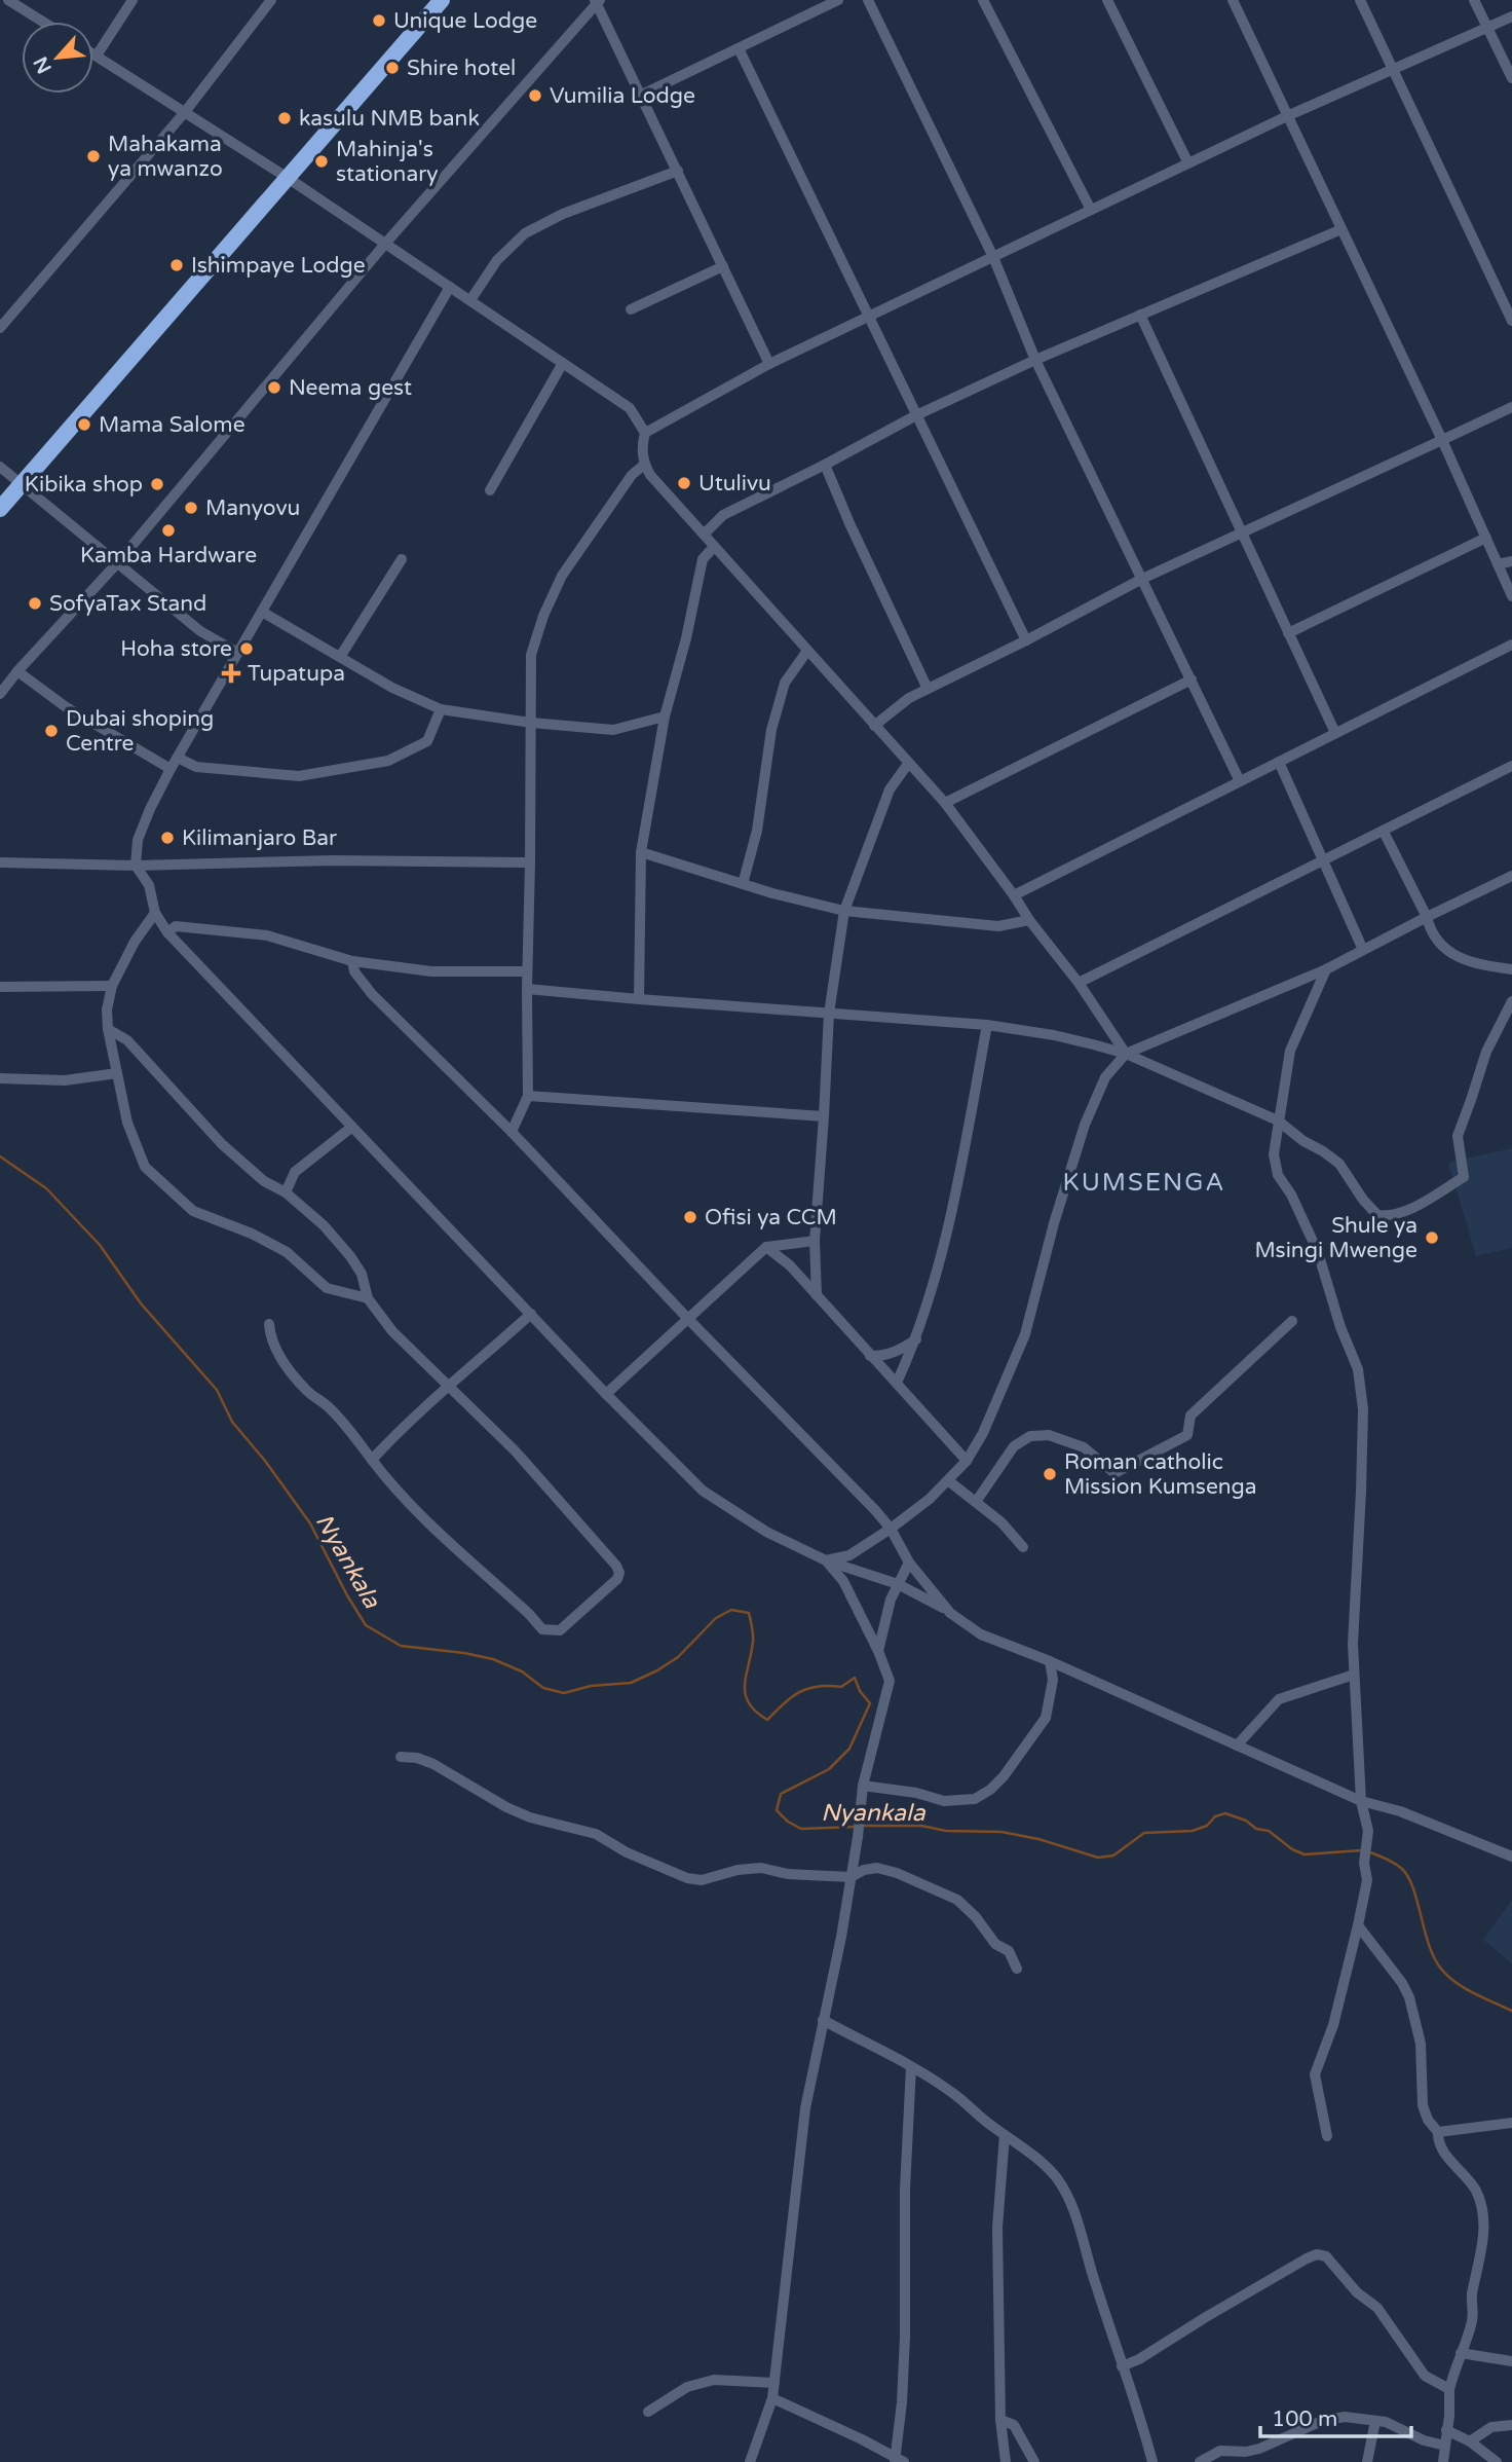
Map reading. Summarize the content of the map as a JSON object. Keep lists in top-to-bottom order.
{
  "districts": ["KUMSENGA"],
  "water": ["Nyankala"],
  "places": {
    "other": [
      "Unique Lodge",
      "Shire hotel",
      "Vumilia Lodge",
      "kasulu NMB bank",
      "Mahakama ya mwanzo",
      "Mahinja's stationary",
      "Ishimpaye Lodge",
      "Neema gest",
      "Mama Salome",
      "Utulivu",
      "Kibika shop",
      "Manyovu",
      "Kamba Hardware",
      "SofyaTax Stand",
      "Hoha store",
      "Dubai shoping Centre",
      "Kilimanjaro Bar",
      "Ofisi ya CCM",
      "Shule ya Msingi Mwenge",
      "Roman catholic Mission Kumsenga"
    ],
    "health": ["Tupatupa"]
  },
  "scale_bar": "100 m",
  "north": "bottom left"
}
